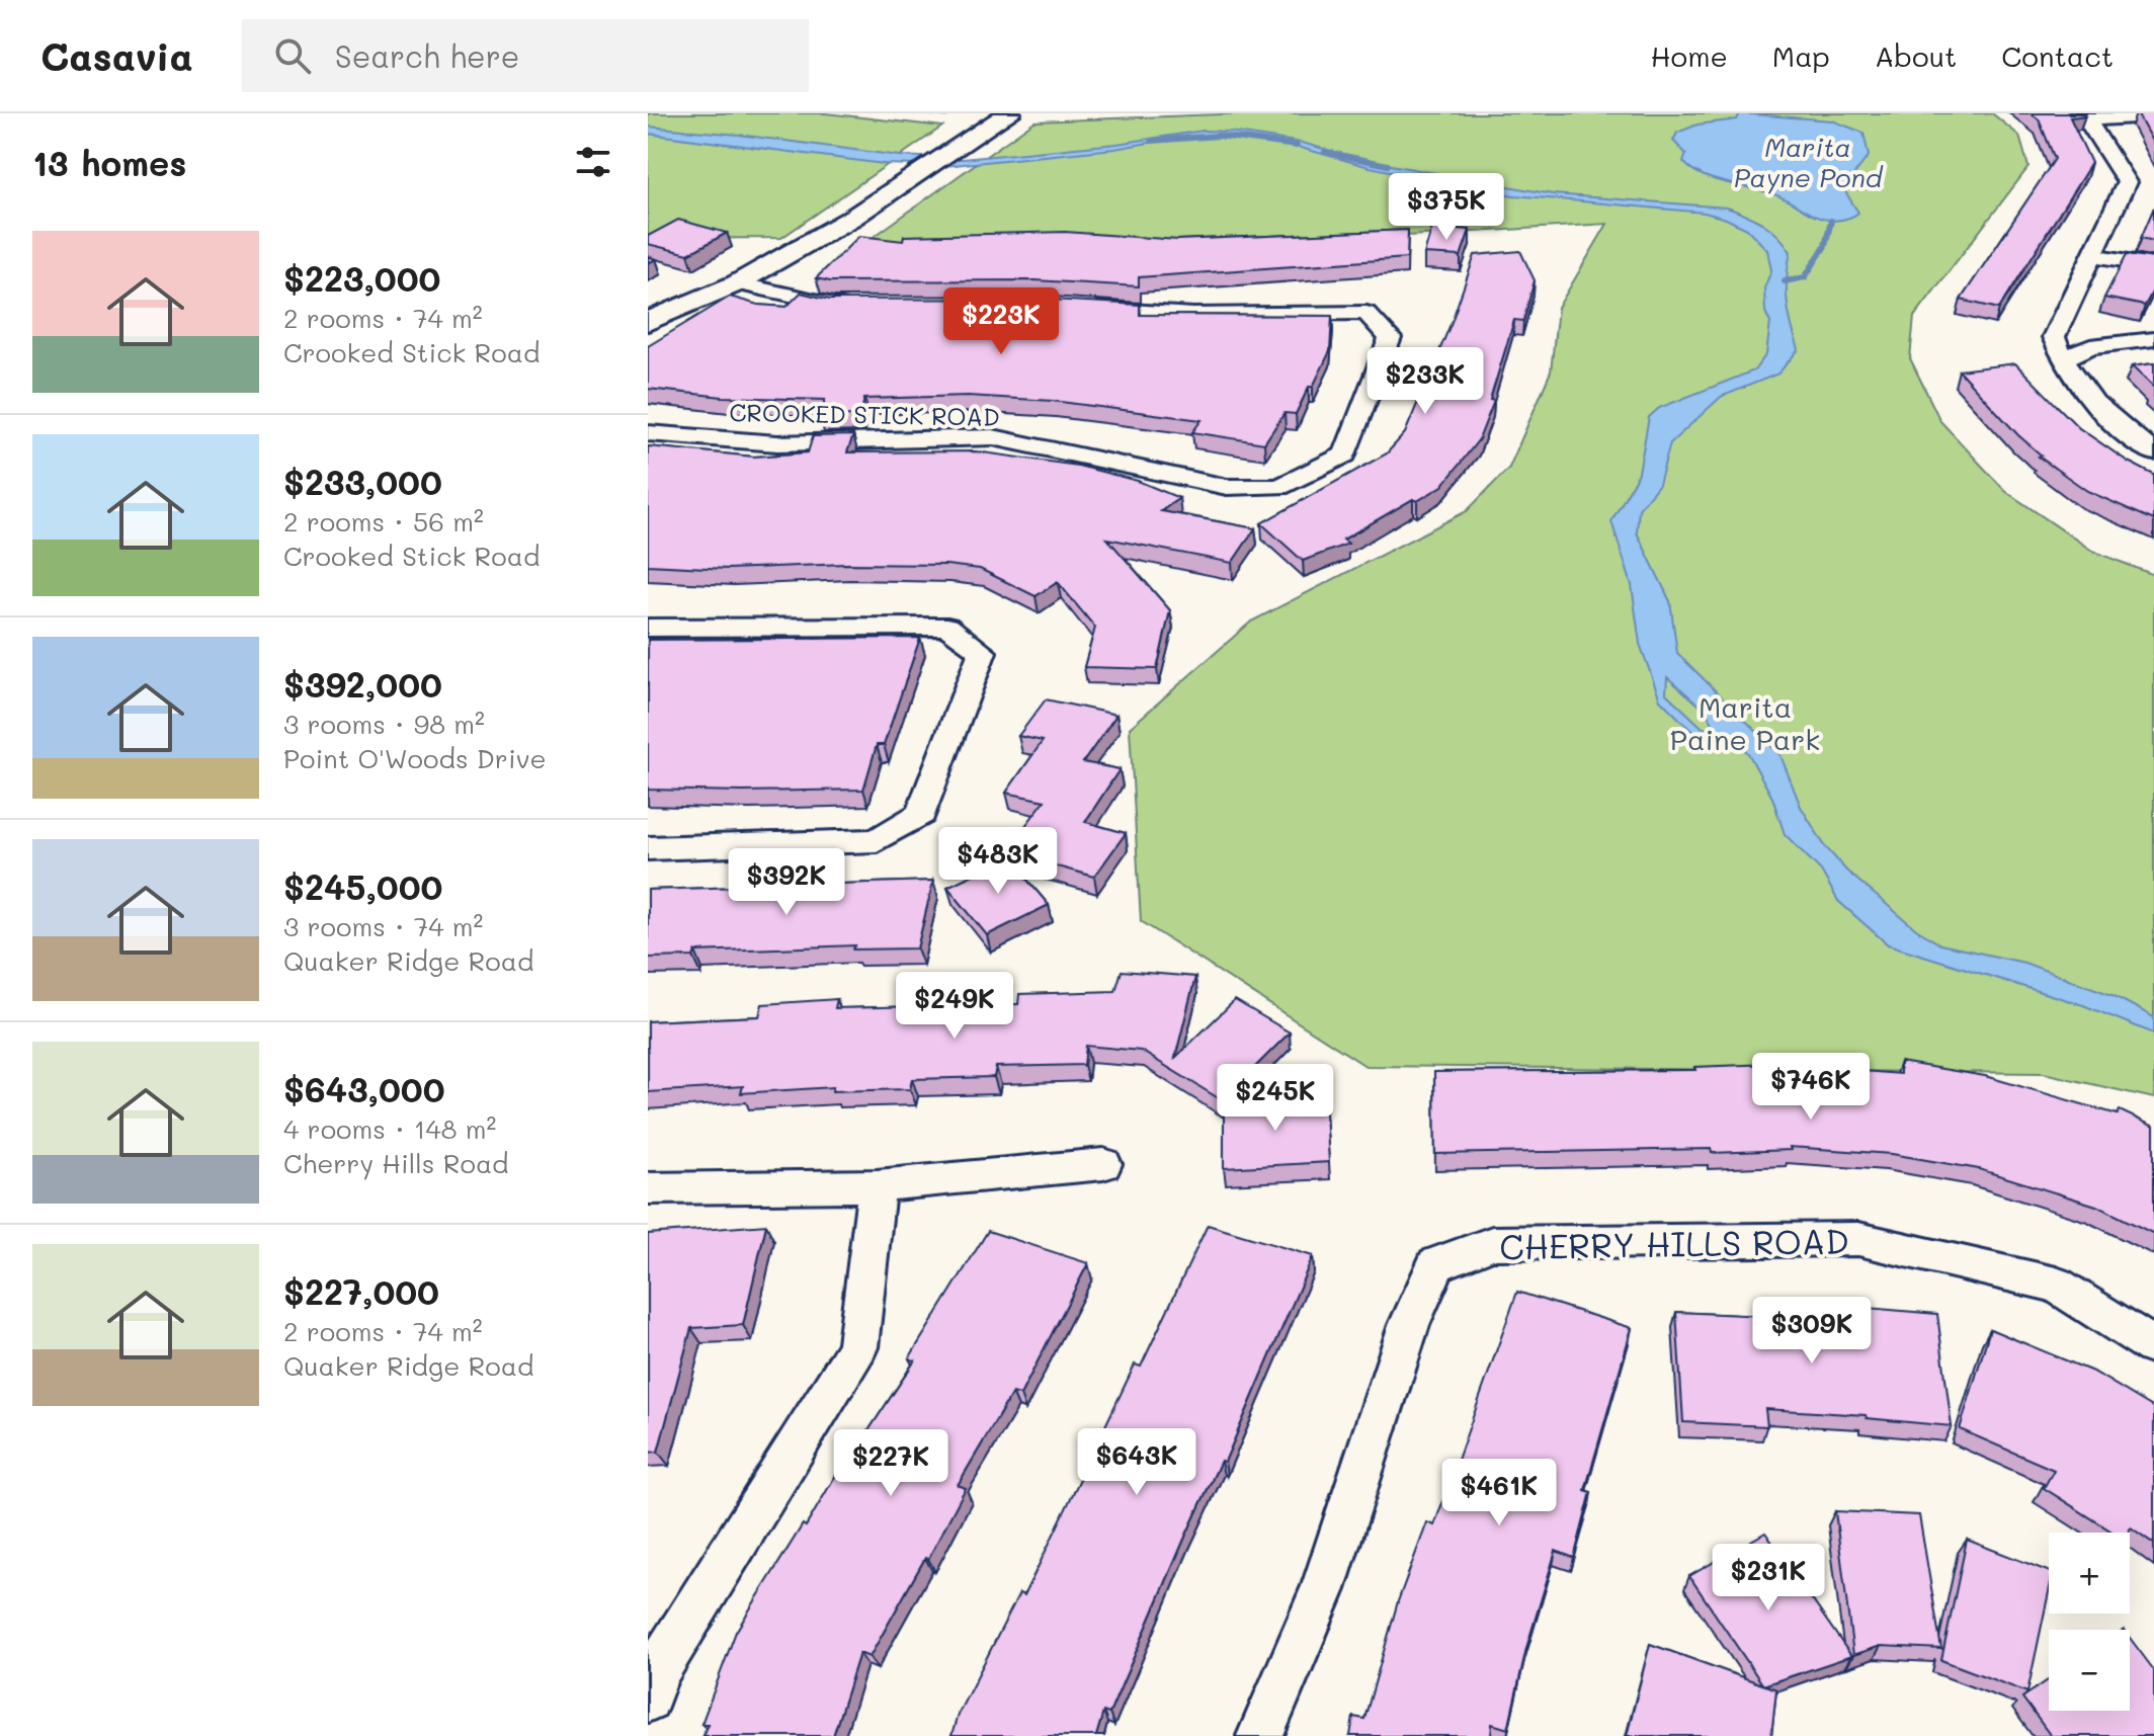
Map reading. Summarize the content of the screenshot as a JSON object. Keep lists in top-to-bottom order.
{
  "streets": {
    "street": ["CROOKED STICK ROAD", "CHERRY HILLS ROAD"]
  },
  "water": ["Marita Payne Pond"],
  "parks": ["Marita Paine Park"],
  "page": {
    "header": "Casavia",
    "search": "Search here",
    "nav": [
      "Home",
      "Map",
      "About",
      "Contact"
    ],
    "heading": "13 homes",
    "price": [
      "$375K",
      "$223K",
      "$233K",
      "$483K",
      "$392K",
      "$249K",
      "$746K",
      "$245K",
      "$309K",
      "$643K",
      "$227K",
      "$461K",
      "$231K"
    ],
    "list": [
      {
        "name": "$223,000",
        "note": "2 rooms · 74 m² · Crooked Stick Road"
      },
      {
        "name": "$233,000",
        "note": "2 rooms · 56 m² · Crooked Stick Road"
      },
      {
        "name": "$392,000",
        "note": "3 rooms · 98 m² · Point O'Woods Drive"
      },
      {
        "name": "$245,000",
        "note": "3 rooms · 74 m² · Quaker Ridge Road"
      },
      {
        "name": "$643,000",
        "note": "4 rooms · 148 m² · Cherry Hills Road"
      },
      {
        "name": "$227,000",
        "note": "2 rooms · 74 m² · Quaker Ridge Road"
      }
    ],
    "map_buttons": ["+", "−"]
  }
}
